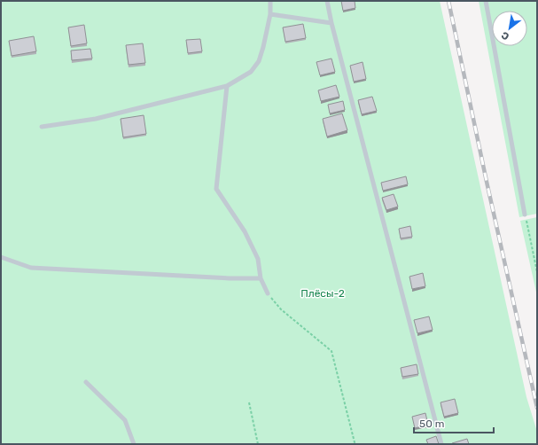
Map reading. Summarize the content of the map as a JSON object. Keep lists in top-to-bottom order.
{
  "parks": ["Плёсы-2"],
  "scale_bar": "50 m",
  "north": "bottom left"
}
